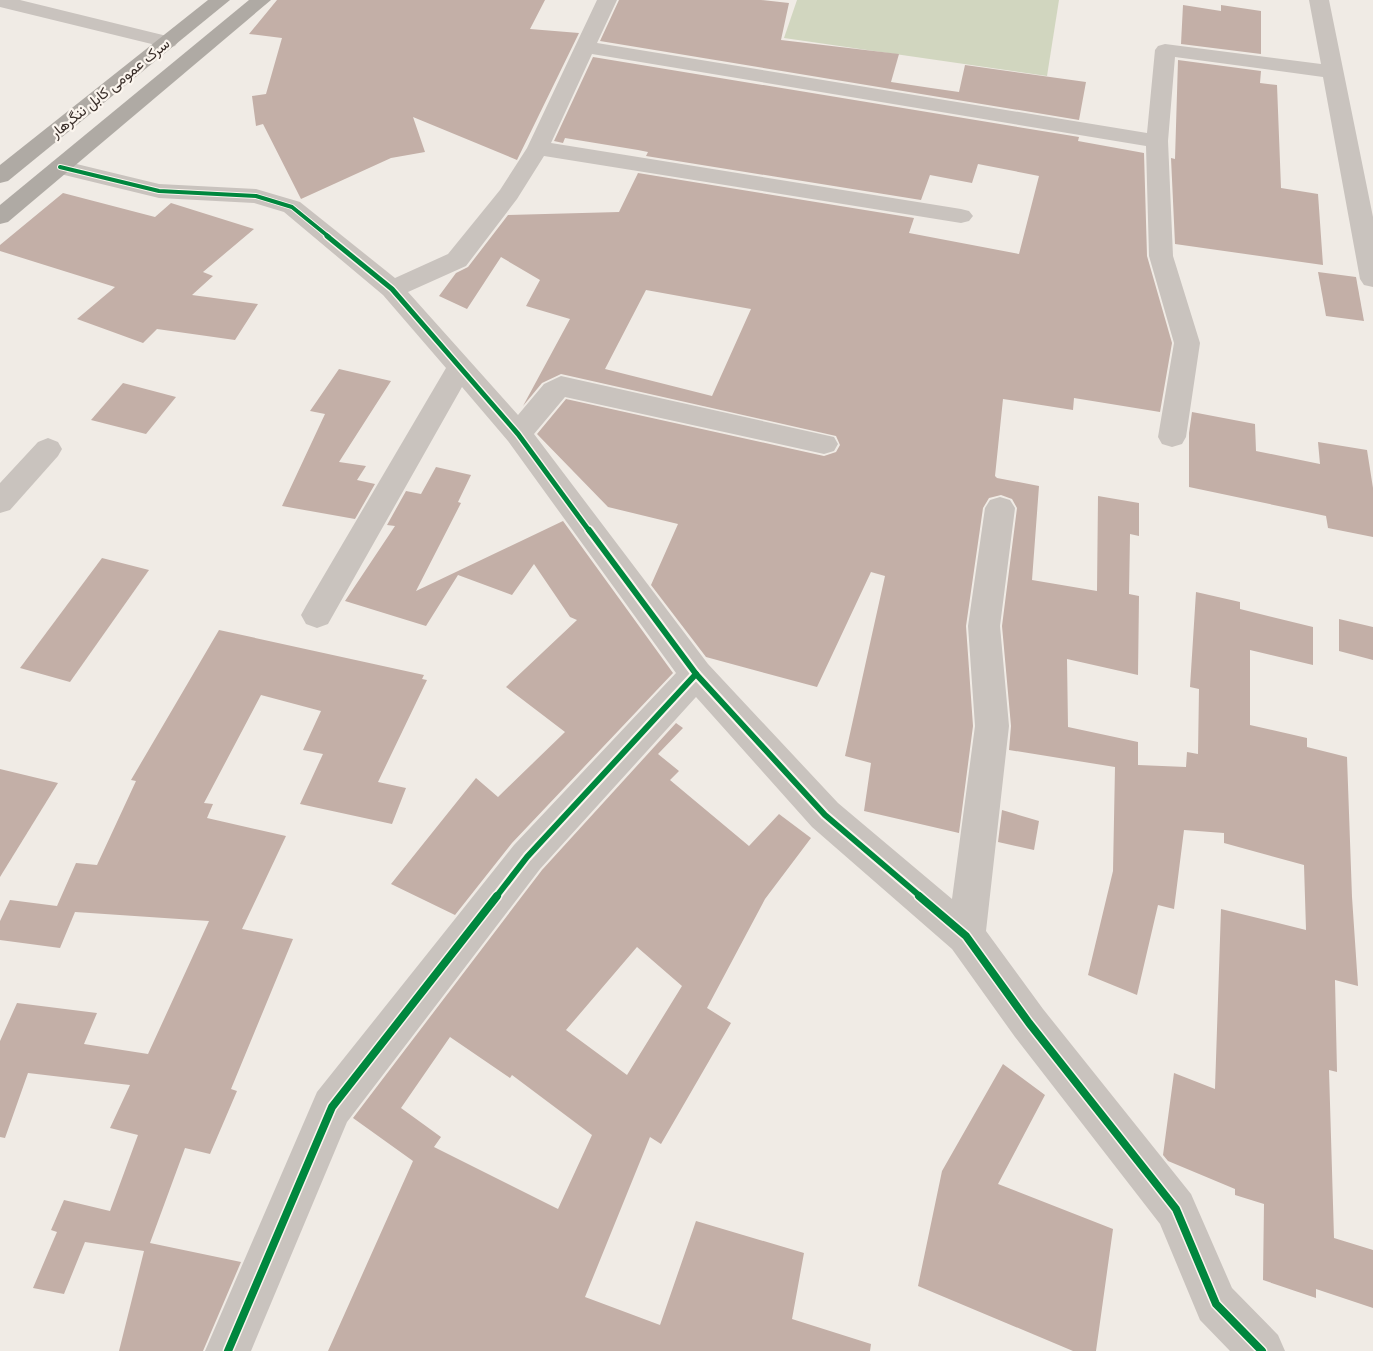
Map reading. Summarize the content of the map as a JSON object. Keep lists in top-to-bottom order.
{
  "streets": {
    "highway": ["سرک عمومی کابل ننگرهار"]
  }
}
